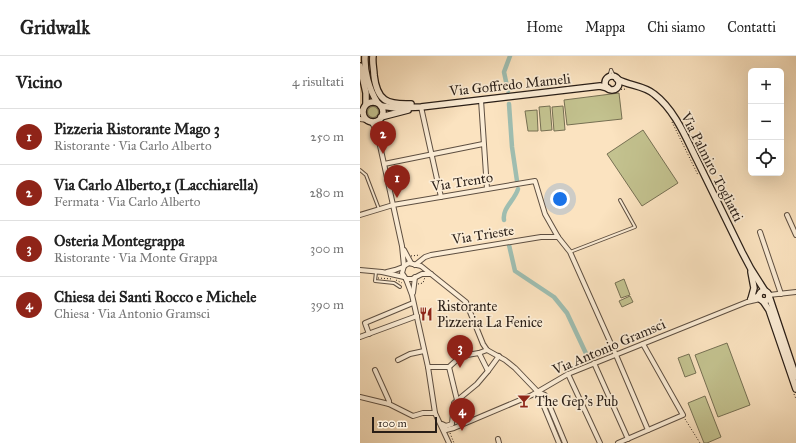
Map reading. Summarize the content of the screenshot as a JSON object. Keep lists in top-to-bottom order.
{
  "streets": {
    "street": [
      "Via Goffredo Mameli",
      "Via Palmiro Togliatti",
      "Via Trento",
      "Via Trieste",
      "Via Antonio Gramsci"
    ]
  },
  "crossings": [
    ["Via Goffredo Mameli", "Via Palmiro Togliatti"],
    ["Via Palmiro Togliatti", "Via Antonio Gramsci"],
    ["Via Trento", "Via Trieste"]
  ],
  "places": {
    "restaurant": ["Ristorante Pizzeria La Fenice"],
    "bar": ["The Gep's Pub"]
  },
  "scale_bar": "100 m",
  "page": {
    "header": "Gridwalk",
    "nav": [
      "Home",
      "Mappa",
      "Chi siamo",
      "Contatti"
    ],
    "heading": ["Vicino", "4 risultati"],
    "map_buttons": ["+", "−"],
    "list": [
      {
        "mark": "1",
        "name": "Pizzeria Ristorante Mago 3",
        "note": "Ristorante · Via Carlo Alberto",
        "value": "250 m"
      },
      {
        "mark": "2",
        "name": "Via Carlo Alberto,1 (Lacchiarella)",
        "note": "Fermata · Via Carlo Alberto",
        "value": "280 m"
      },
      {
        "mark": "3",
        "name": "Osteria Montegrappa",
        "note": "Ristorante · Via Monte Grappa",
        "value": "300 m"
      },
      {
        "mark": "4",
        "name": "Chiesa dei Santi Rocco e Michele",
        "note": "Chiesa · Via Antonio Gramsci",
        "value": "390 m"
      }
    ],
    "pins": [
      "2",
      "1",
      "3",
      "4"
    ],
    "scale": "100 m"
  }
}
